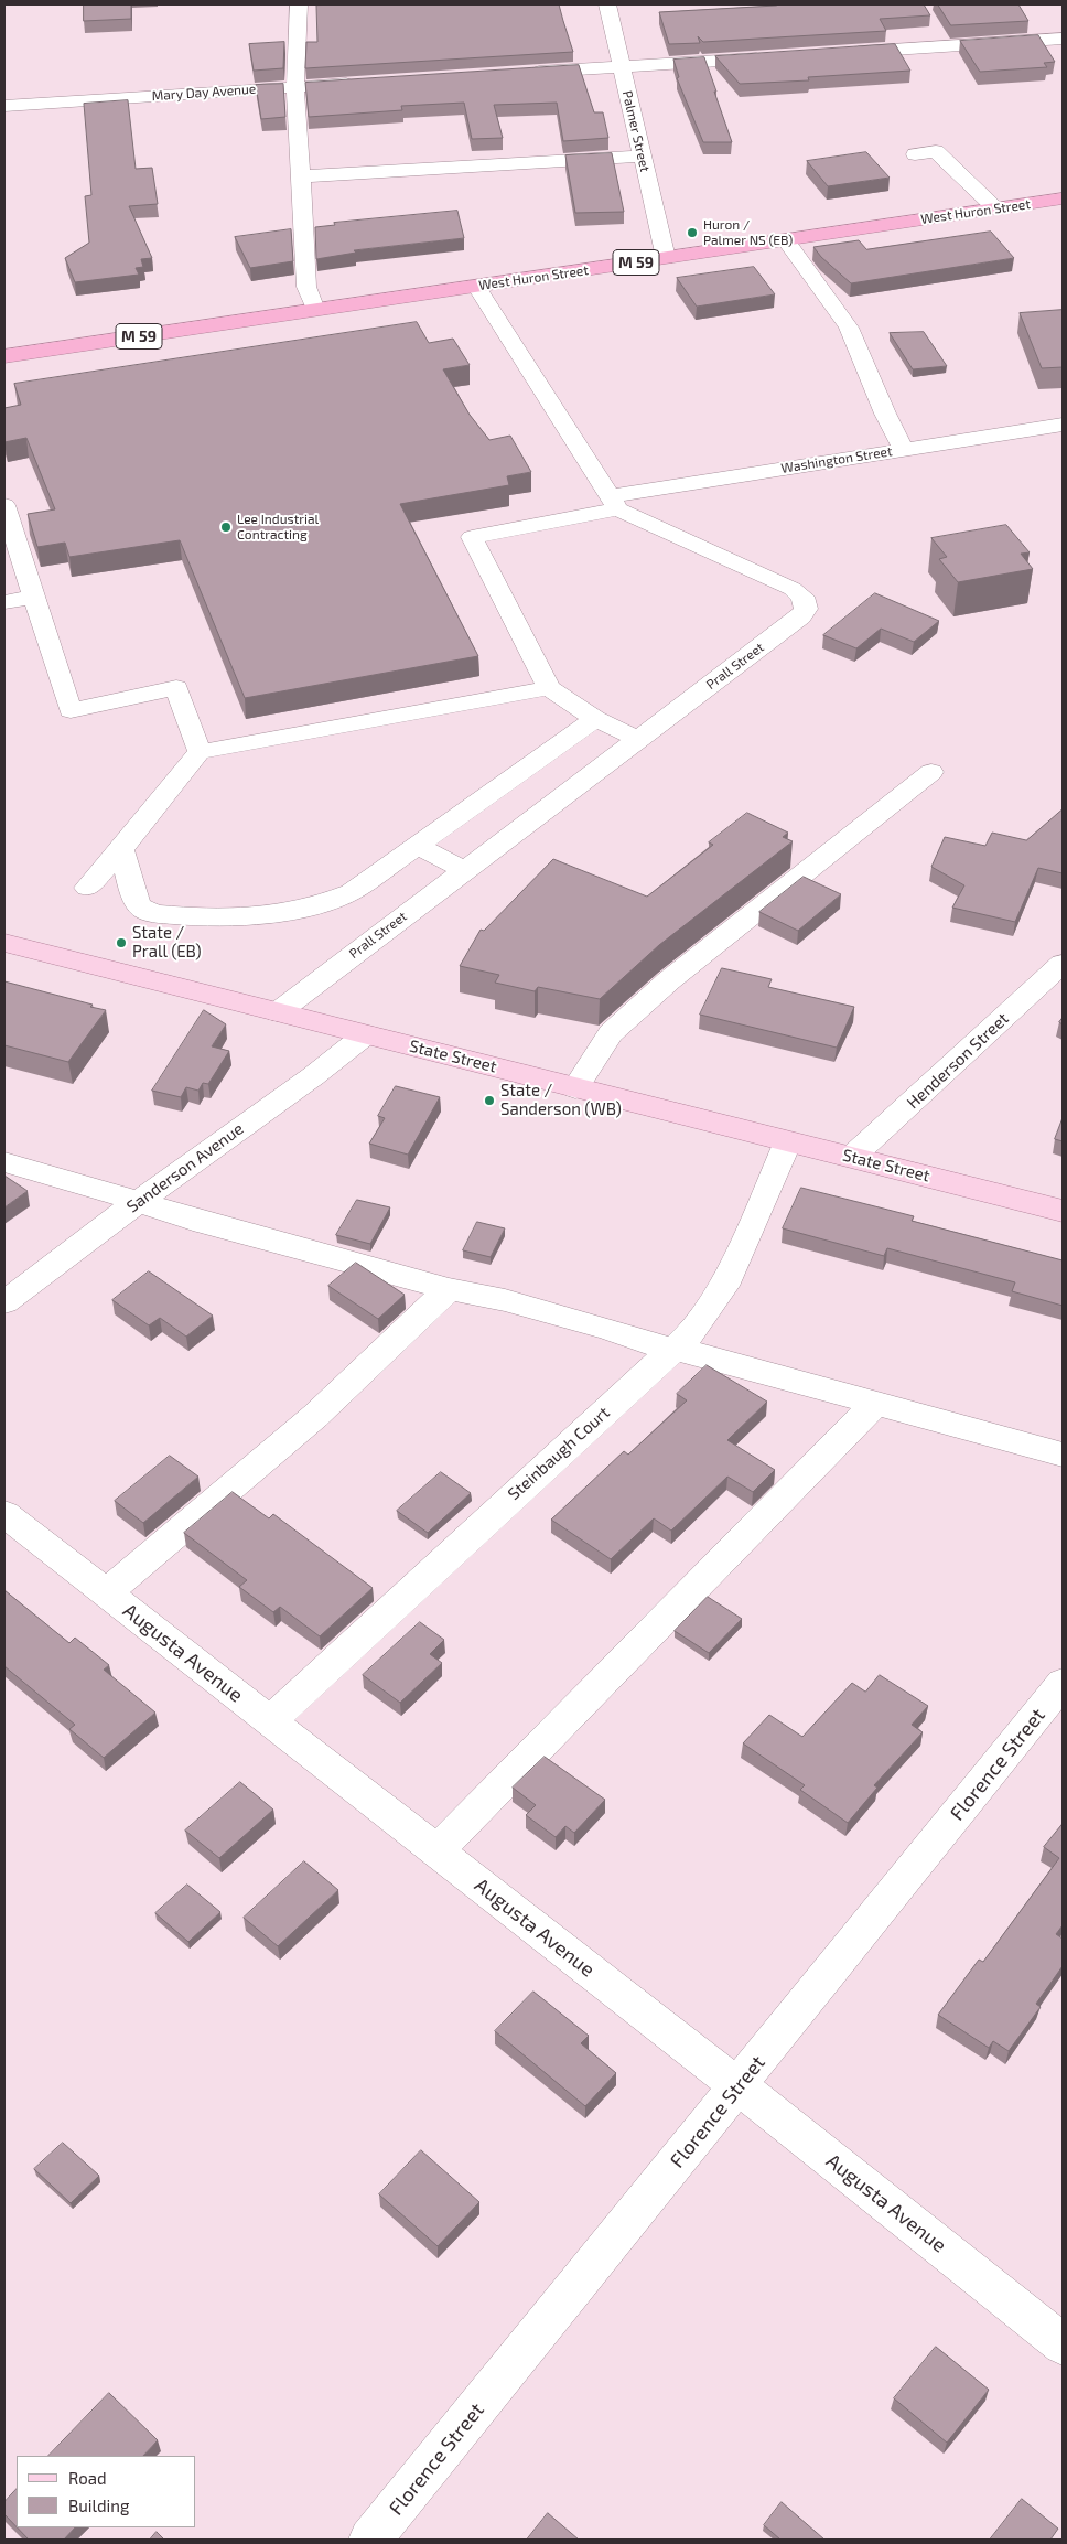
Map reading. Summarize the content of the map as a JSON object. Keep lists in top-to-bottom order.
{
  "streets": {
    "highway": ["West Huron Street", "M 59"],
    "main road": ["State Street"],
    "street": [
      "Mary Day Avenue",
      "Palmer Street",
      "Washington Street",
      "Prall Street",
      "Henderson Street",
      "Sanderson Avenue",
      "Steinbaugh Court",
      "Augusta Avenue",
      "Florence Street"
    ]
  },
  "crossings": [
    ["Palmer Street", "West Huron Street"],
    ["Washington Street", "Prall Street"],
    ["Prall Street", "State Street"],
    ["State Street", "Henderson Street"],
    ["State Street", "Sanderson Avenue"],
    ["State Street", "Steinbaugh Court"],
    ["Steinbaugh Court", "Augusta Avenue"],
    ["Augusta Avenue", "Florence Street"]
  ],
  "places": [
    "Huron / Palmer NS (EB)",
    "Lee Industrial Contracting",
    "State / Prall (EB)",
    "State / Sanderson (WB)"
  ],
  "legend": ["Road", "Building"]
}
